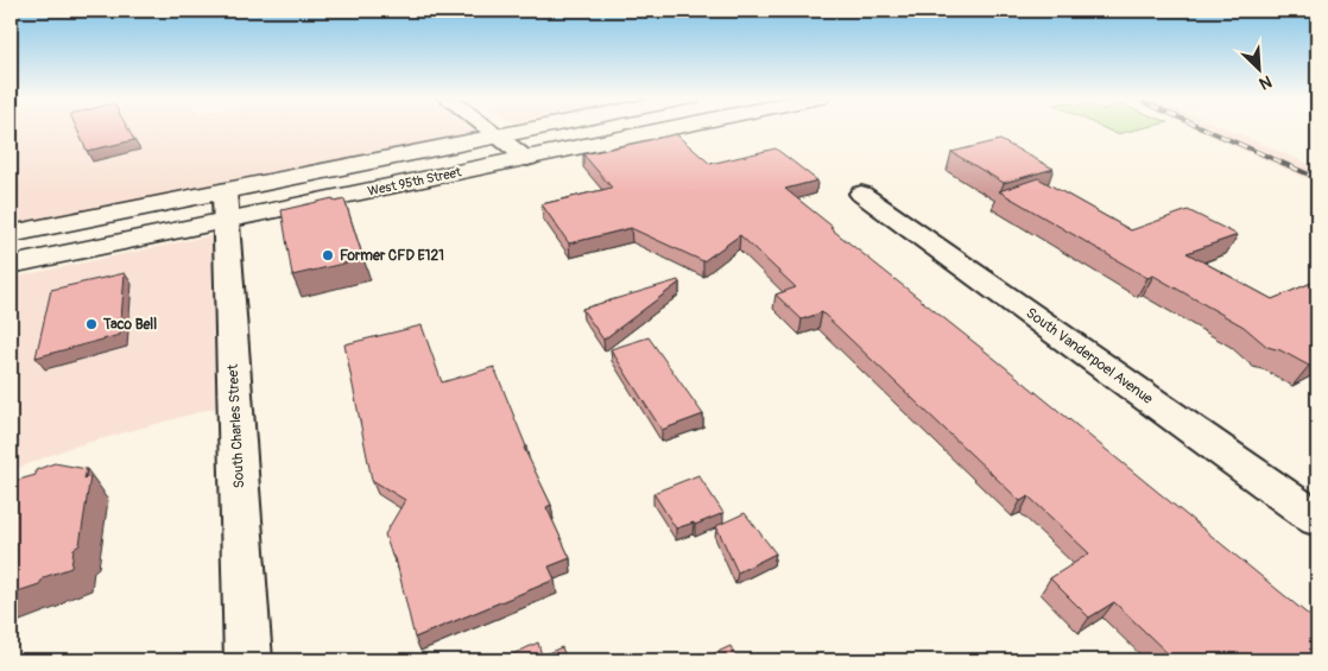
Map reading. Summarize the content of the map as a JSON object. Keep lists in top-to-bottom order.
{
  "streets": {
    "main road": ["West 95th Street"],
    "street": ["South Vanderpoel Avenue", "South Charles Street"]
  },
  "crossings": [
    ["West 95th Street", "South Charles Street"]
  ],
  "places": ["Former CFD E121", "Taco Bell"],
  "north": "bottom right"
}
